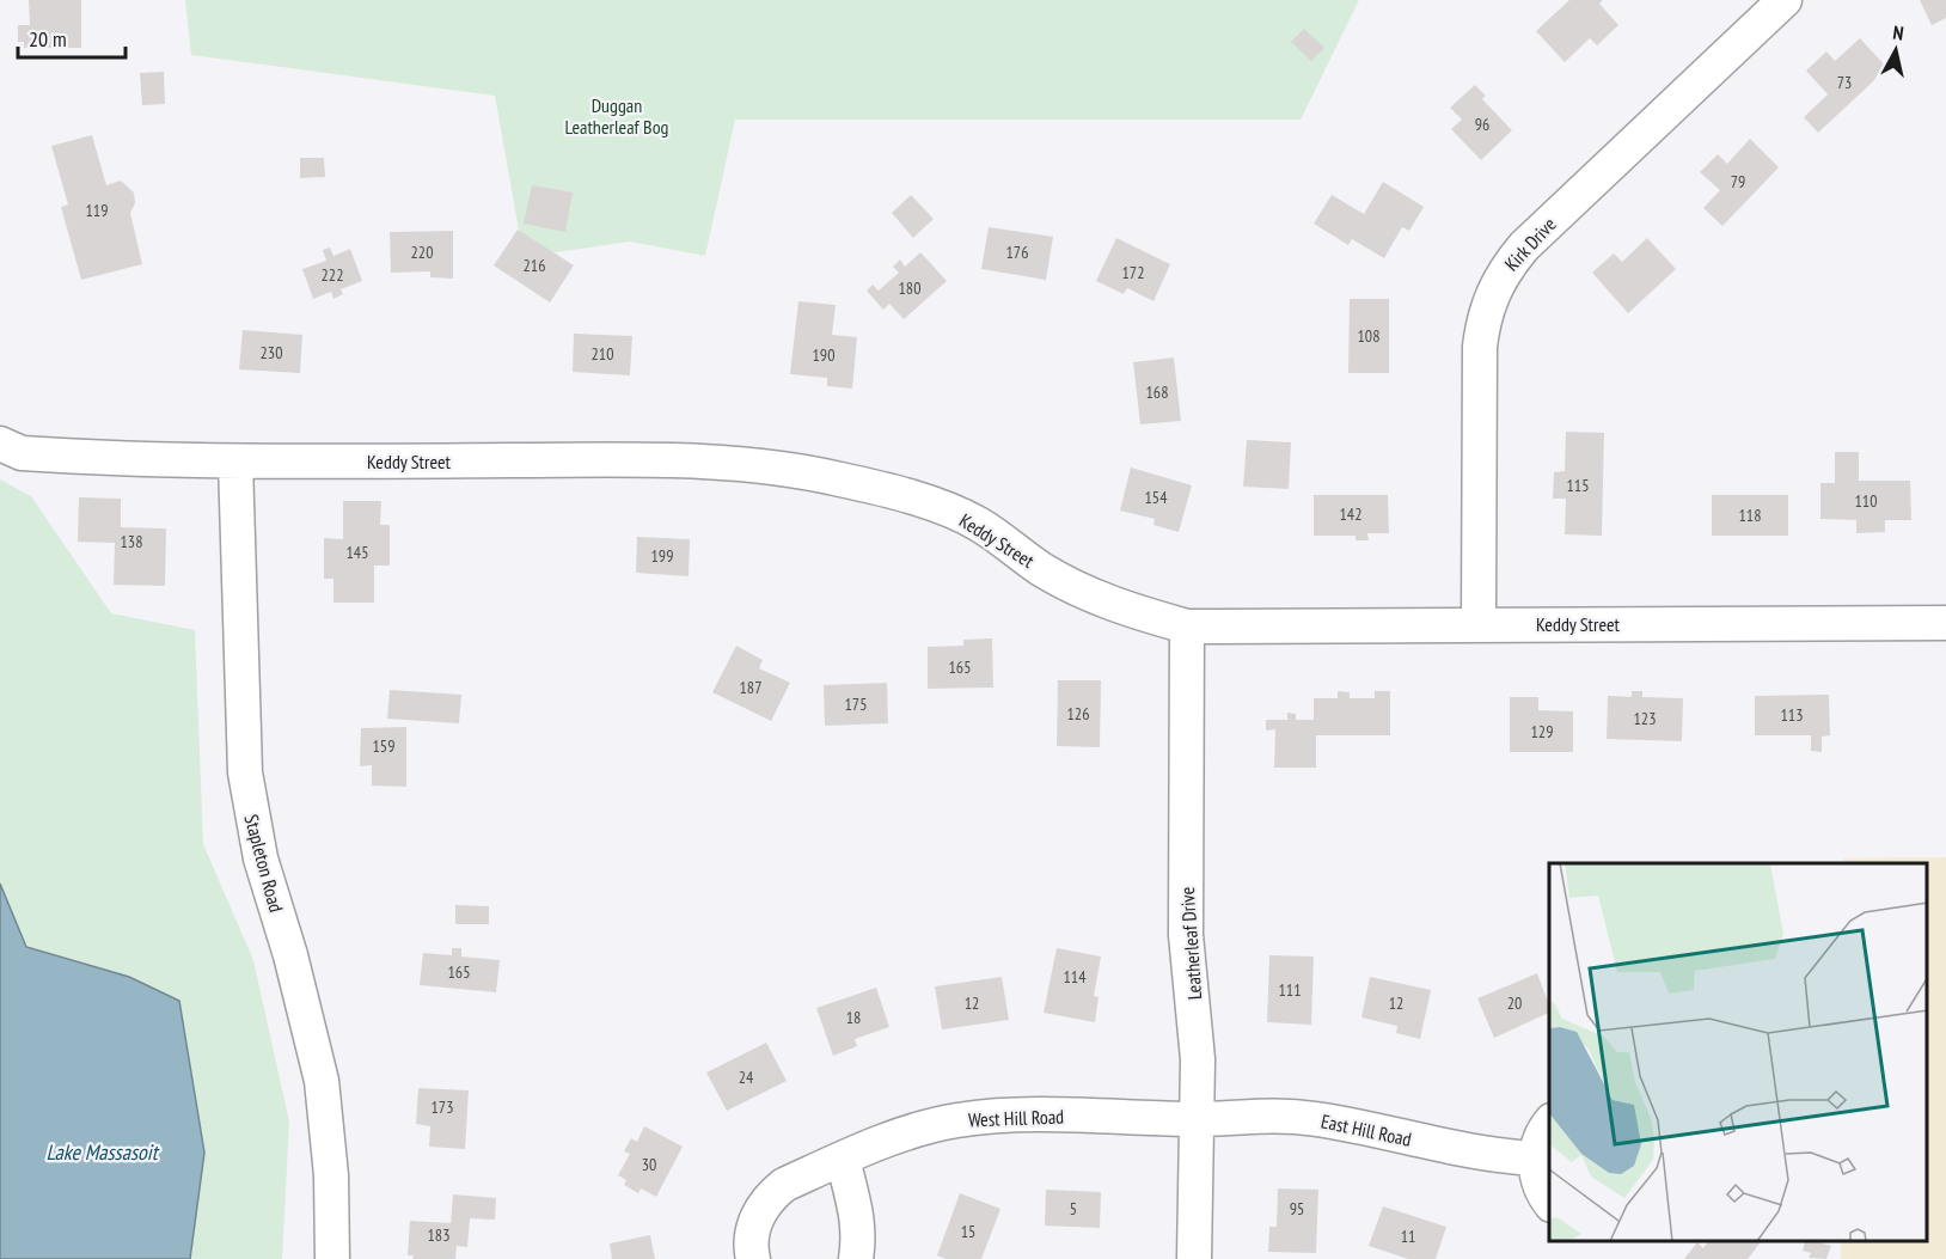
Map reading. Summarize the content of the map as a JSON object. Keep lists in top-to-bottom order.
{
  "streets": {
    "street": [
      "Kirk Drive",
      "Keddy Street",
      "Stapleton Road",
      "Leatherleaf Drive",
      "West Hill Road",
      "East Hill Road"
    ]
  },
  "crossings": [
    ["Kirk Drive", "Keddy Street"],
    ["Keddy Street", "Stapleton Road"],
    ["Keddy Street", "Leatherleaf Drive"],
    ["Leatherleaf Drive", "West Hill Road"],
    ["Leatherleaf Drive", "East Hill Road"],
    ["West Hill Road", "East Hill Road"]
  ],
  "water": ["Lake Massasoit"],
  "parks": ["Duggan Leatherleaf Bog"],
  "house_numbers": [
    "73",
    "96",
    "79",
    "119",
    "220",
    "176",
    "216",
    "172",
    "222",
    "180",
    "108",
    "230",
    "210",
    "190",
    "168",
    "115",
    "154",
    "110",
    "142",
    "118",
    "138",
    "145",
    "199",
    "165",
    "187",
    "175",
    "126",
    "113",
    "123",
    "129",
    "159",
    "165",
    "114",
    "111",
    "12",
    "12",
    "20",
    "18",
    "24",
    "173",
    "30",
    "5",
    "95",
    "15",
    "183",
    "11"
  ],
  "scale_bar": "20 m",
  "north": "top"
}
